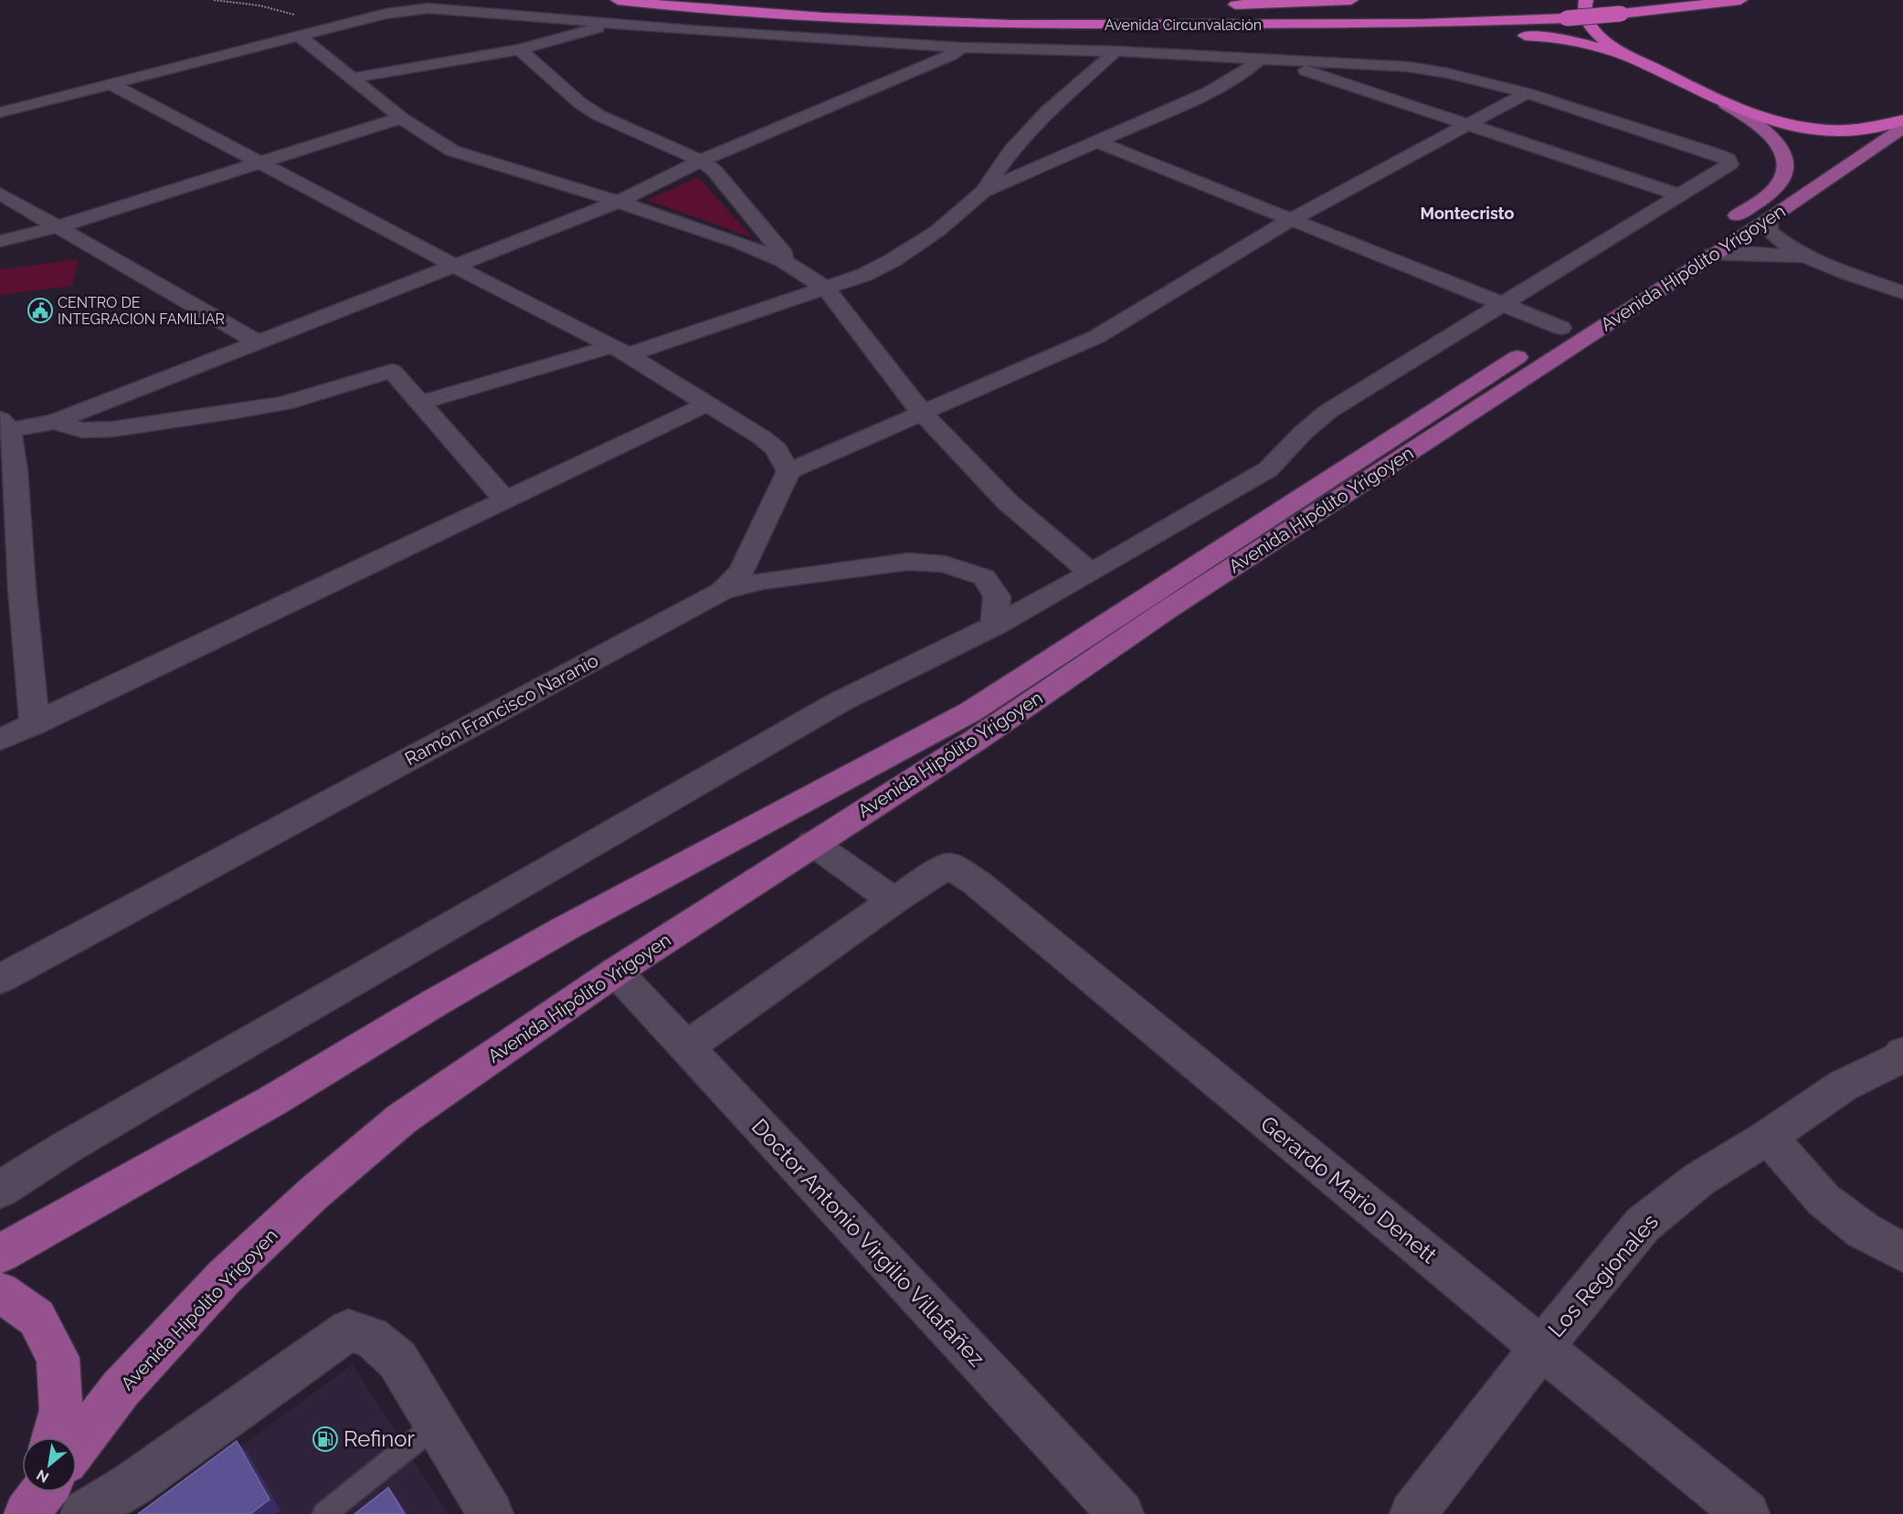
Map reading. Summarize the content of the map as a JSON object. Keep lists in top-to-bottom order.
{
  "streets": {
    "highway": ["Avenida Circunvalación"],
    "main road": ["Avenida Hipólito Yrigoyen"],
    "street": [
      "Ramón Francisco Naranio",
      "Gerardo Mario Denett",
      "Doctor Antonio Virgilio Villafañez",
      "Los Regionales"
    ]
  },
  "crossings": [
    ["Avenida Hipólito Yrigoyen", "Doctor Antonio Virgilio Villafañez"],
    ["Gerardo Mario Denett", "Los Regionales"]
  ],
  "districts": ["Montecristo"],
  "places": {
    "public building": ["CENTRO DE INTEGRACION FAMILIAR"],
    "fuel station": ["Refinor"]
  },
  "north": "bottom left"
}
